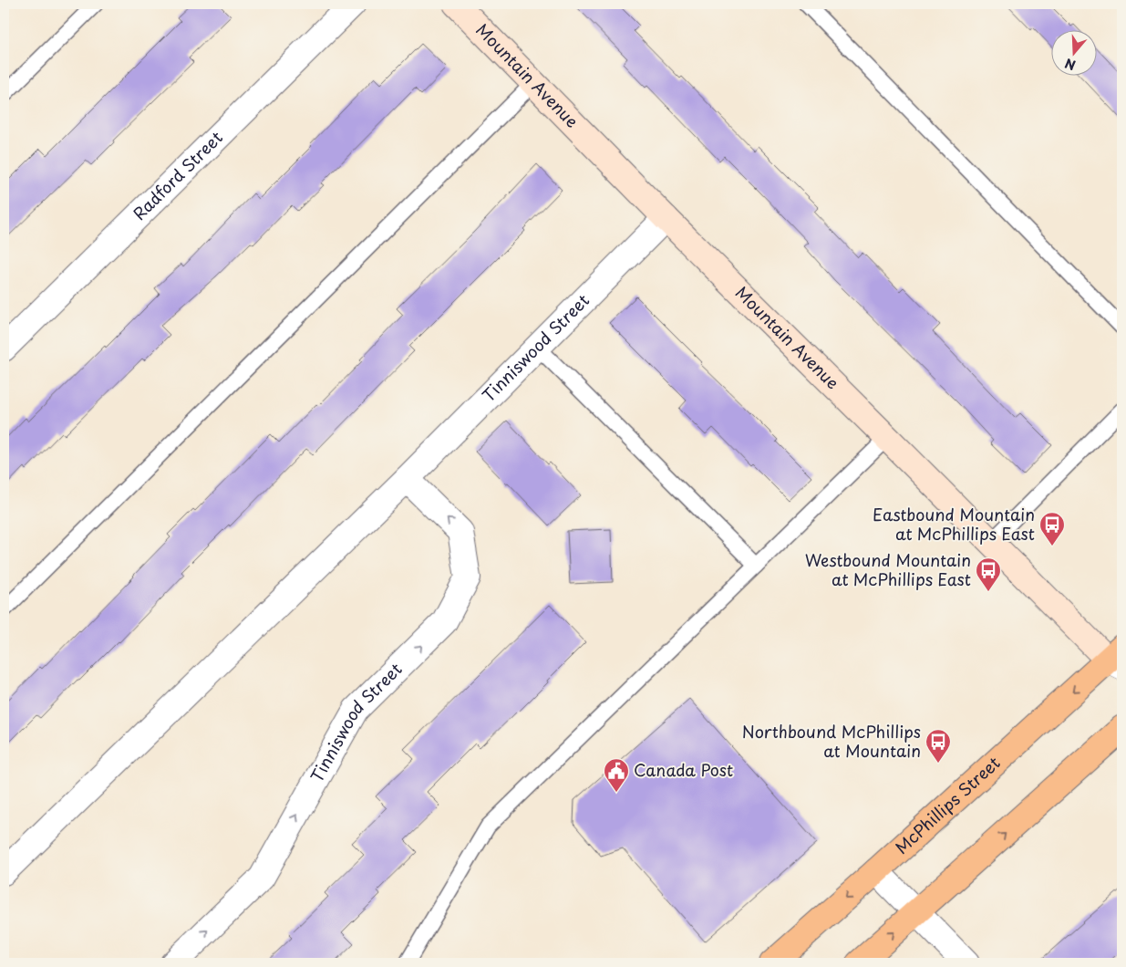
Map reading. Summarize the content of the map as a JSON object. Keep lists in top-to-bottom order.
{
  "streets": {
    "main road": ["Mountain Avenue", "McPhillips Street"],
    "street": ["Radford Street", "Tinniswood Street"]
  },
  "crossings": [
    ["Mountain Avenue", "Tinniswood Street"],
    ["Mountain Avenue", "McPhillips Street"]
  ],
  "places": {
    "bus stop": ["Eastbound Mountain at McPhillips East", "Westbound Mountain at McPhillips East", "Northbound McPhillips at Mountain"],
    "public building": ["Canada Post"]
  },
  "north": "bottom"
}
